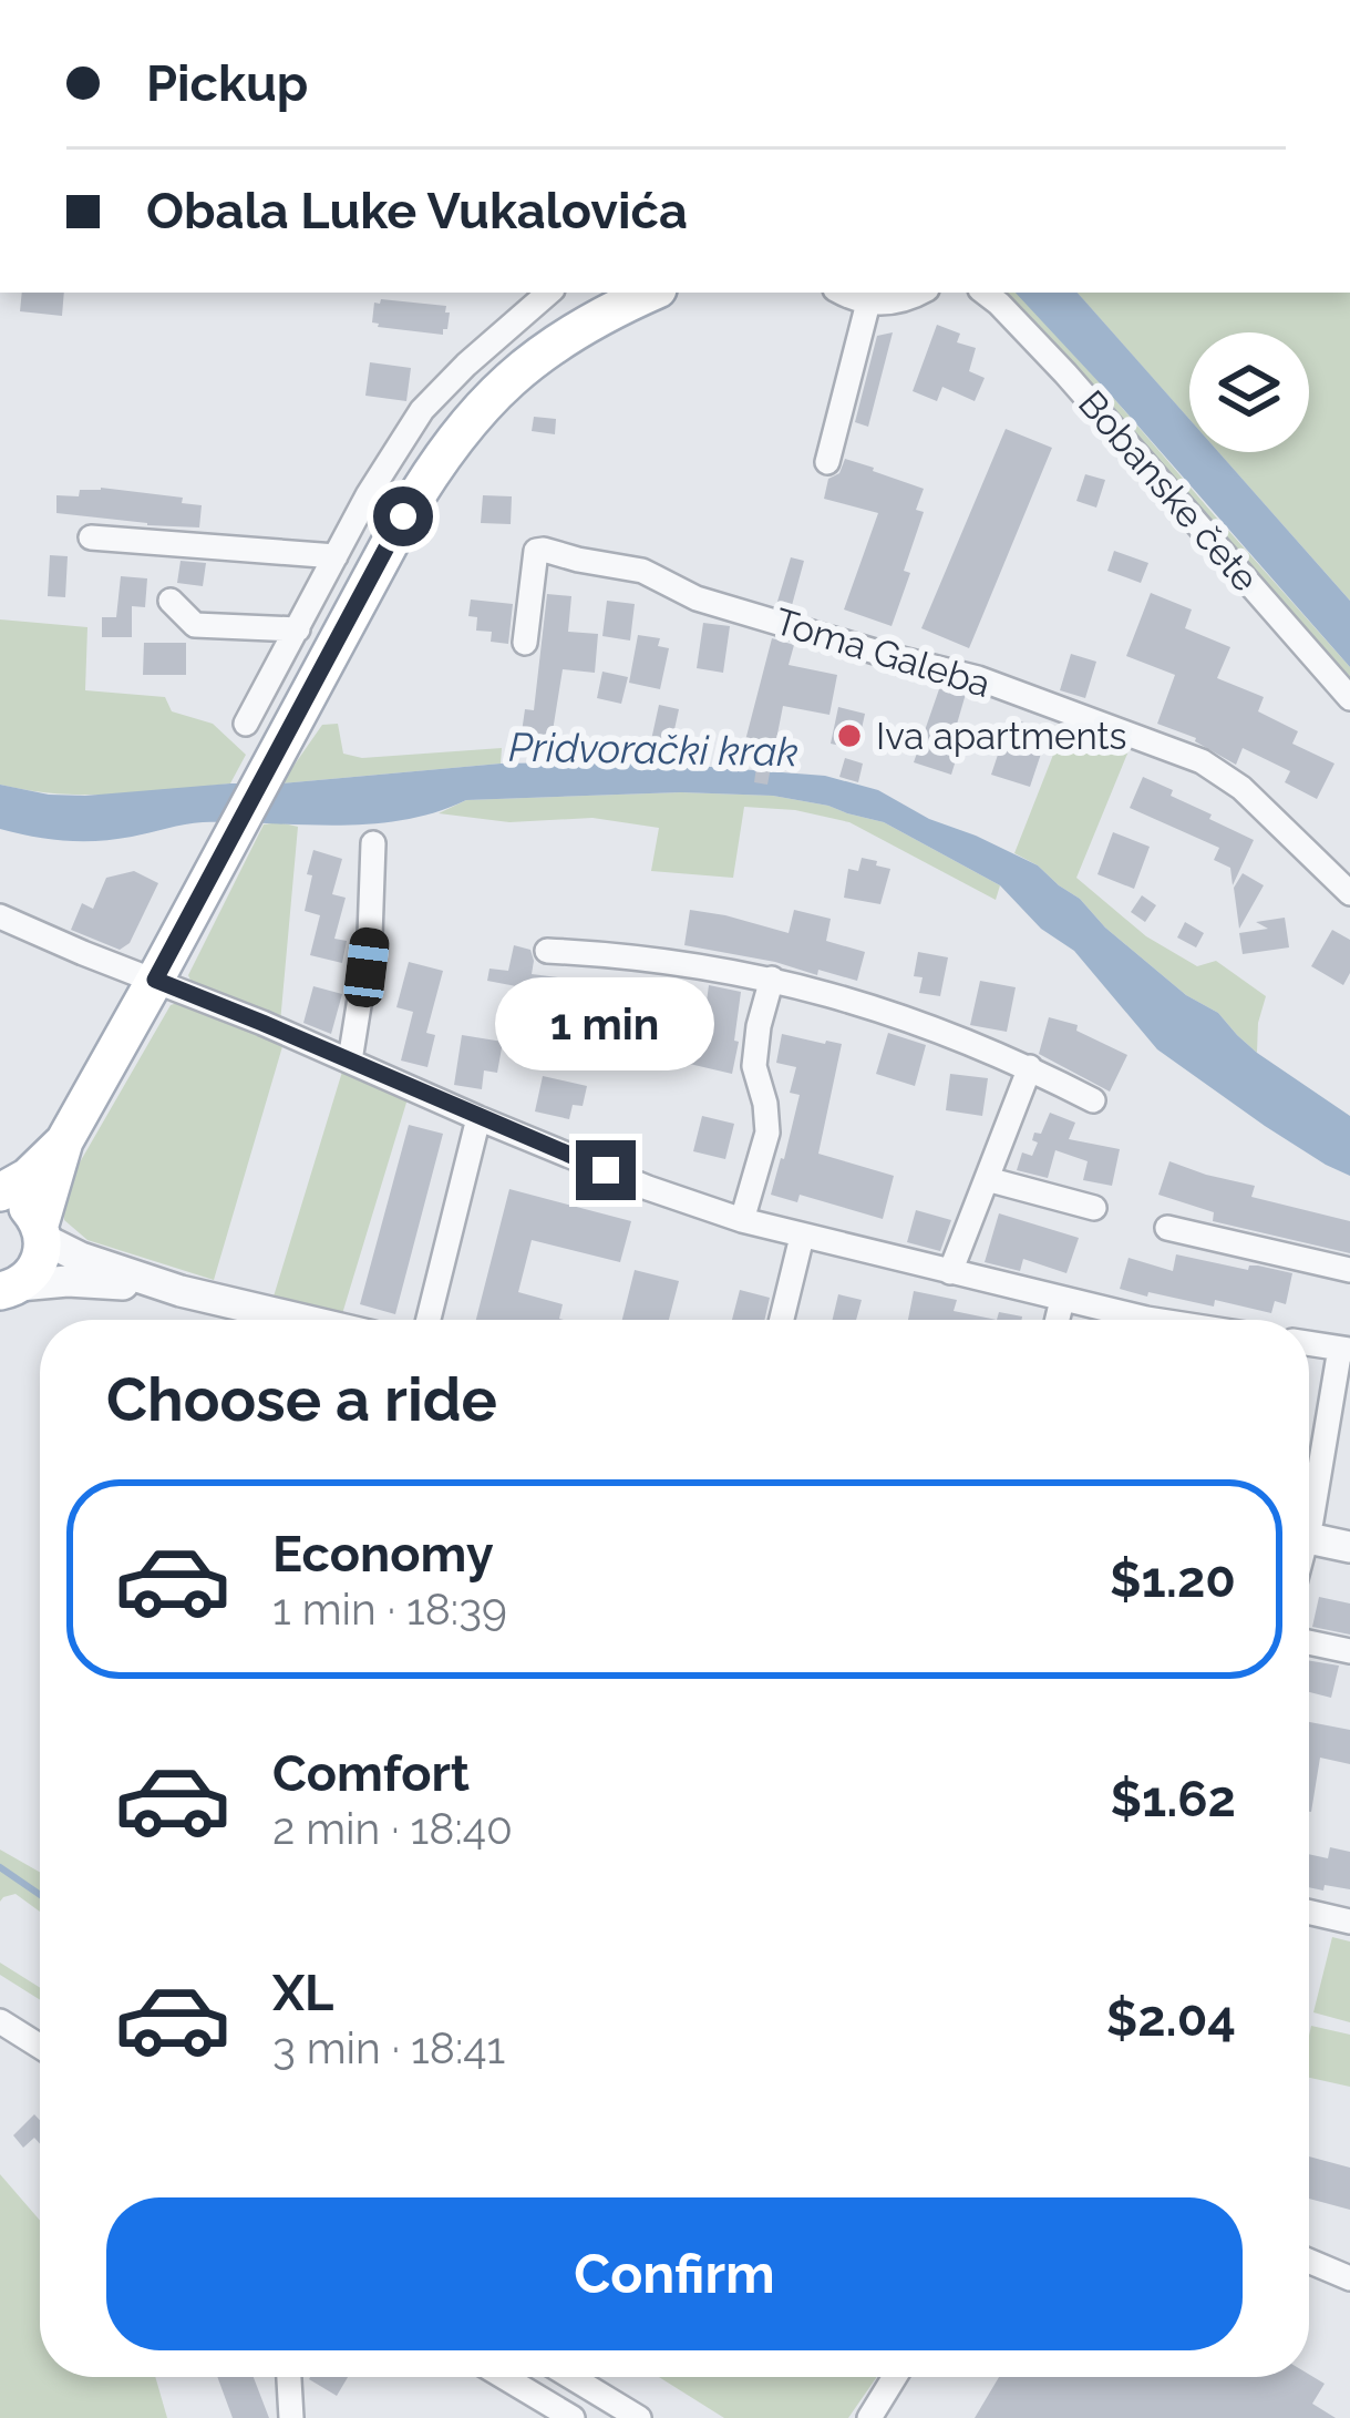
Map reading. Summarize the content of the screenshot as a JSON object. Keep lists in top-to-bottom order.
{
  "streets": {
    "street": ["Bobanske čete", "Toma Galeba"]
  },
  "water": ["Pridvorački krak"],
  "places": ["Iva apartments"],
  "page": {
    "banner": ["Pickup", "Obala Luke Vukalovića"],
    "bubble": "1 min",
    "heading": "Choose a ride",
    "list": [
      {
        "name": "Economy",
        "note": "1 min · 18:39",
        "value": "$1.20"
      },
      {
        "name": "Comfort",
        "note": "2 min · 18:40",
        "value": "$1.62"
      },
      {
        "name": "XL",
        "note": "3 min · 18:41",
        "value": "$2.04"
      }
    ],
    "buttons": "Confirm"
  }
}
